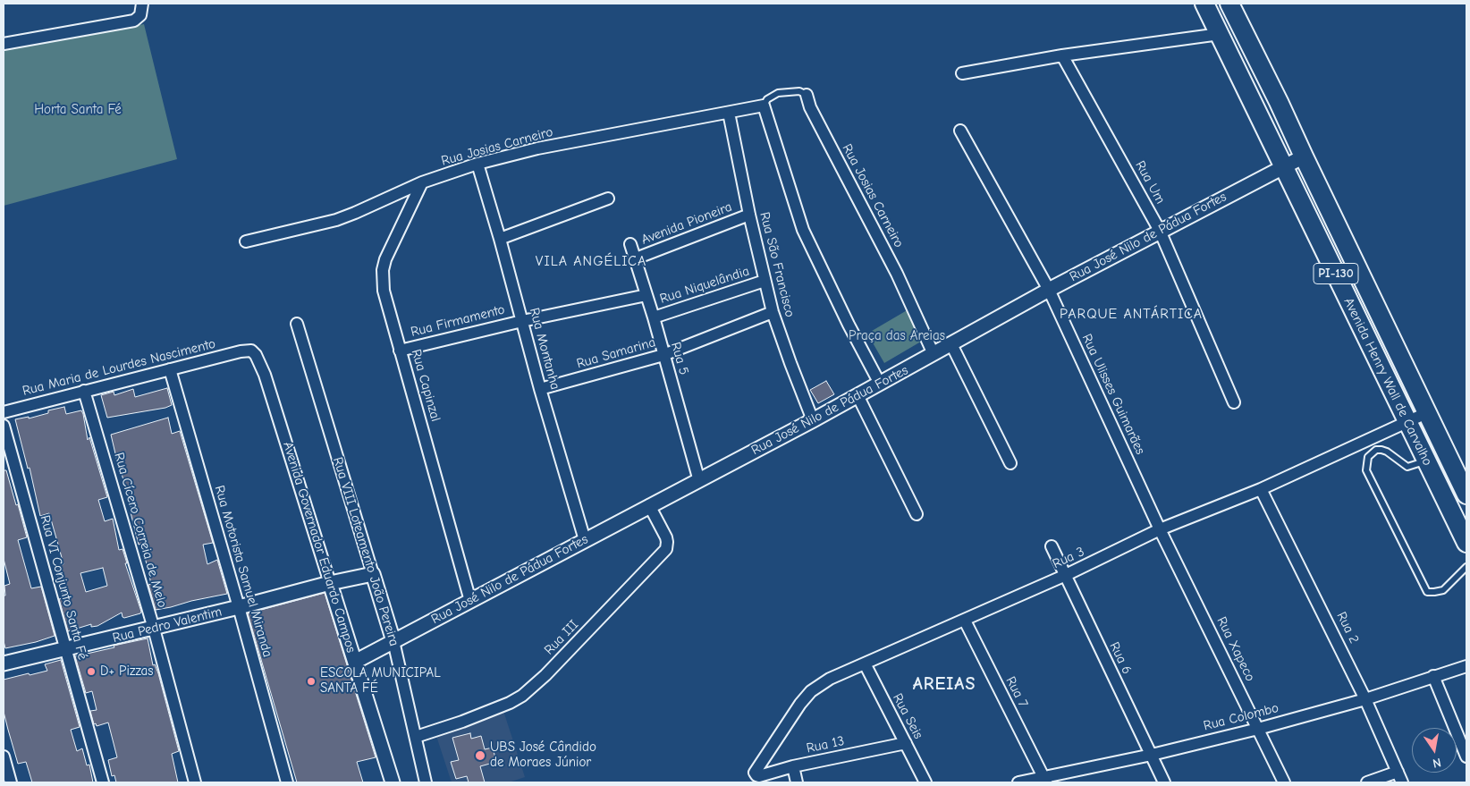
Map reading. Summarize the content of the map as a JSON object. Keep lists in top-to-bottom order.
{
  "streets": {
    "main road": ["PI-130", "Avenida Henry Wall de Carvalho"],
    "street": [
      "Rua Josias Carneiro",
      "Rua Um",
      "Avenida Pioneira",
      "Rua José Nilo de Pádua Fortes",
      "Rua São Francisco",
      "Rua Niquelândia",
      "Rua Firmamento",
      "Rua Montanha",
      "Rua Samarina",
      "Rua 5",
      "Rua Maria de Lourdes Nascimento",
      "Rua Capinzal",
      "Rua Ulisses Guimarães",
      "Rua Cícero Correia de Melo",
      "Avenida Governador Eduardo Campos",
      "Rua VIII Loteamento João Pereira",
      "Rua 3",
      "Rua Motorista Samuel Miranda",
      "Rua VI Conjunto Santa Fé",
      "Rua Pedro Valentim",
      "Rua 2",
      "Rua III",
      "Rua Xapeco",
      "Rua 6",
      "Rua 7",
      "Rua Seis",
      "Rua Colombo",
      "Rua 13"
    ]
  },
  "crossings": [
    ["Rua Josias Carneiro", "Rua José Nilo de Pádua Fortes"],
    ["Rua Josias Carneiro", "Rua São Francisco"],
    ["Rua Josias Carneiro", "Rua Montanha"],
    ["Rua Josias Carneiro", "Rua Capinzal"],
    ["Rua Um", "Rua José Nilo de Pádua Fortes"],
    ["Avenida Pioneira", "Rua São Francisco"],
    ["Avenida Pioneira", "Rua 5"],
    ["Rua José Nilo de Pádua Fortes", "Rua São Francisco"],
    ["Rua José Nilo de Pádua Fortes", "Rua Montanha"],
    ["Rua José Nilo de Pádua Fortes", "Rua 5"],
    ["Rua José Nilo de Pádua Fortes", "Avenida Henry Wall de Carvalho"],
    ["Rua José Nilo de Pádua Fortes", "Rua Capinzal"],
    ["Rua José Nilo de Pádua Fortes", "Rua Ulisses Guimarães"],
    ["Rua José Nilo de Pádua Fortes", "Avenida Governador Eduardo Campos"],
    ["Rua José Nilo de Pádua Fortes", "Rua VIII Loteamento João Pereira"],
    ["Rua José Nilo de Pádua Fortes", "Rua III"],
    ["Rua São Francisco", "Rua Niquelândia"],
    ["Rua São Francisco", "Rua Samarina"],
    ["Rua Niquelândia", "Rua 5"],
    ["Rua Firmamento", "Rua Montanha"],
    ["Rua Firmamento", "Rua Capinzal"],
    ["Rua Montanha", "Rua Samarina"],
    ["Rua Samarina", "Rua 5"],
    ["Rua Maria de Lourdes Nascimento", "Rua Cícero Correia de Melo"],
    ["Rua Maria de Lourdes Nascimento", "Avenida Governador Eduardo Campos"],
    ["Rua Maria de Lourdes Nascimento", "Rua Motorista Samuel Miranda"],
    ["Avenida Henry Wall de Carvalho", "Rua 3"],
    ["Rua Ulisses Guimarães", "Rua 3"],
    ["Rua Ulisses Guimarães", "Rua Xapeco"],
    ["Rua Cícero Correia de Melo", "Rua Pedro Valentim"],
    ["Avenida Governador Eduardo Campos", "Rua Pedro Valentim"],
    ["Rua VIII Loteamento João Pereira", "Rua Pedro Valentim"],
    ["Rua VIII Loteamento João Pereira", "Rua III"],
    ["Rua 3", "Rua 2"],
    ["Rua 3", "Rua Xapeco"],
    ["Rua 3", "Rua 6"],
    ["Rua 3", "Rua 7"],
    ["Rua 3", "Rua Seis"],
    ["Rua 3", "Rua 13"],
    ["Rua Motorista Samuel Miranda", "Rua Pedro Valentim"],
    ["Rua VI Conjunto Santa Fé", "Rua Pedro Valentim"],
    ["Rua 2", "Rua Colombo"],
    ["Rua Xapeco", "Rua Colombo"],
    ["Rua 6", "Rua Colombo"],
    ["Rua 7", "Rua Colombo"],
    ["Rua Seis", "Rua 13"]
  ],
  "districts": ["VILA ANGÉLICA", "PARQUE ANTÁRTICA", "AREIAS"],
  "parks": ["Horta Santa Fé", "Praça das Areias"],
  "places": ["D+ Pizzas", "ESCOLA MUNICIPAL SANTA FÉ", "UBS José Cândido de Moraes Júnior"],
  "north": "bottom"
}
